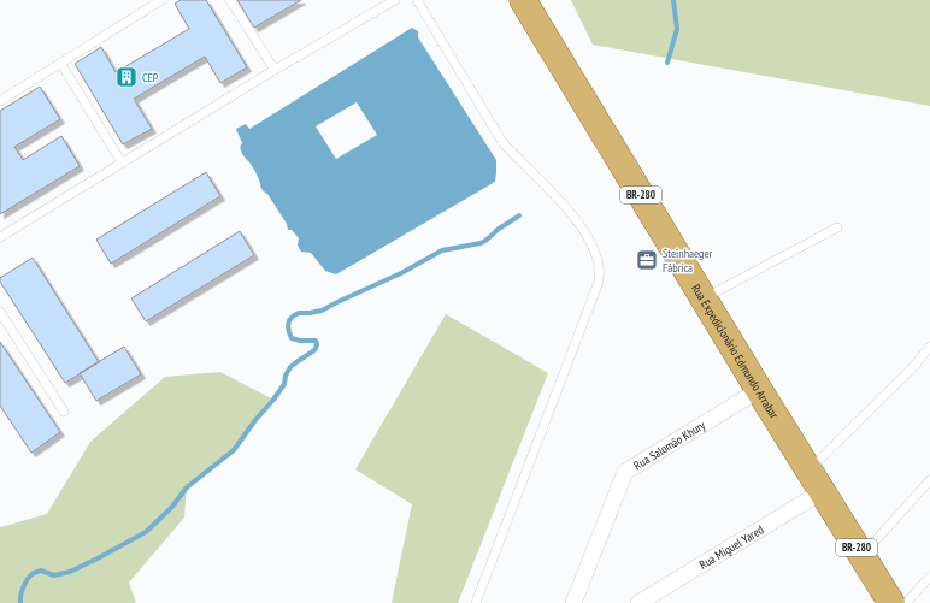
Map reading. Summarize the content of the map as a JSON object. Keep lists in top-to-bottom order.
{
  "streets": {
    "highway": ["BR-280", "Rua Expedicionário Edmundo Arrabar"],
    "street": ["Rua Salomão Khury", "Rua Miguel Yared"]
  },
  "crossings": [
    ["Rua Expedicionário Edmundo Arrabar", "Rua Salomão Khury"],
    ["Rua Expedicionário Edmundo Arrabar", "Rua Miguel Yared"]
  ],
  "places": {
    "building": ["CEP"],
    "office": ["Steinhaeger Fábrica"]
  }
}
